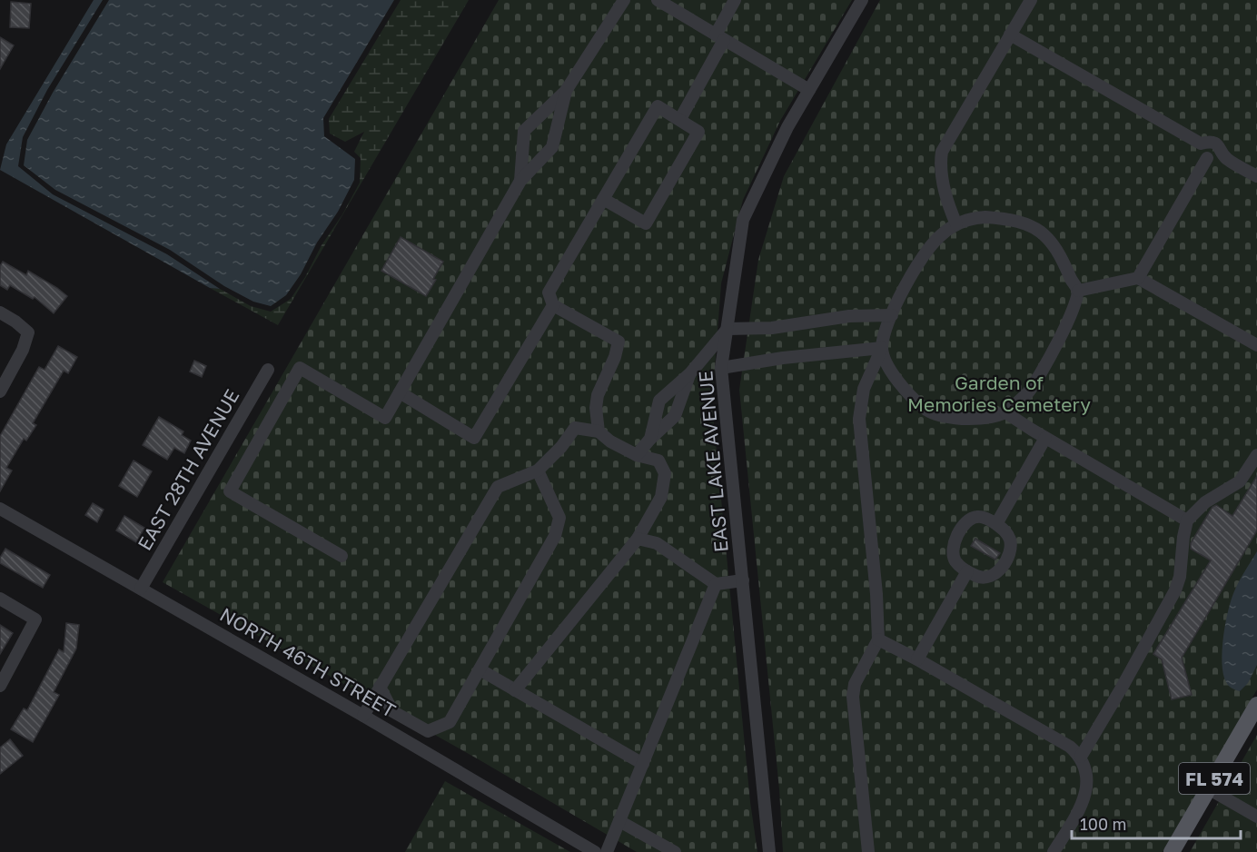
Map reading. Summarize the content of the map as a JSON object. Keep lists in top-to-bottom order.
{
  "streets": {
    "main road": ["FL 574"],
    "street": ["EAST LAKE AVENUE", "EAST 28TH AVENUE", "NORTH 46TH STREET"]
  },
  "crossings": [
    ["EAST 28TH AVENUE", "NORTH 46TH STREET"]
  ],
  "parks": ["Garden of Memories Cemetery"],
  "scale_bar": "100 m"
}
